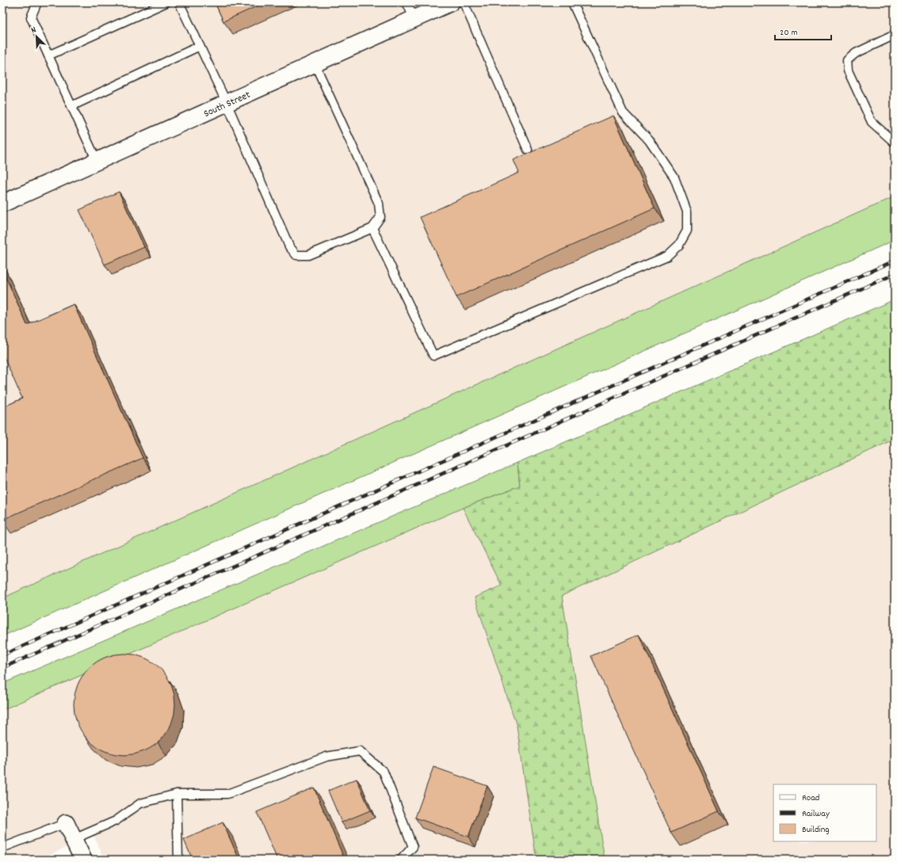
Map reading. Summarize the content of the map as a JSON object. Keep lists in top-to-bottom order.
{
  "streets": {
    "street": ["South Street"]
  },
  "legend": ["Road", "Railway", "Building"],
  "scale_bar": "20 m",
  "north": "top left"
}
